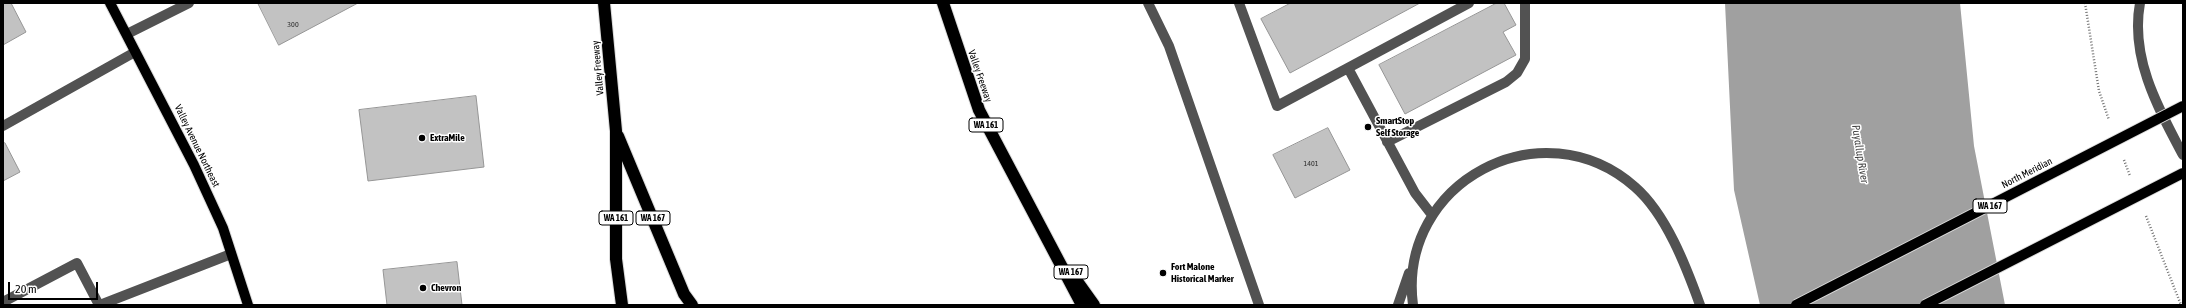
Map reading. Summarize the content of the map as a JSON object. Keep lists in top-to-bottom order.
{
  "streets": {
    "highway": ["Valley Freeway", "WA 161", "WA 167"],
    "main road": ["Valley Avenue Northeast", "North Meridian"]
  },
  "crossings": [
    ["Valley Freeway", "WA 161"],
    ["Valley Freeway", "WA 167"],
    ["WA 161", "WA 167"]
  ],
  "water": ["Puyallup River"],
  "places": [
    "SmartStop Self Storage",
    "ExtraMile",
    "Fort Malone Historical Marker",
    "Chevron"
  ],
  "house_numbers": ["300", "1401"],
  "scale_bar": "20 m"
}
